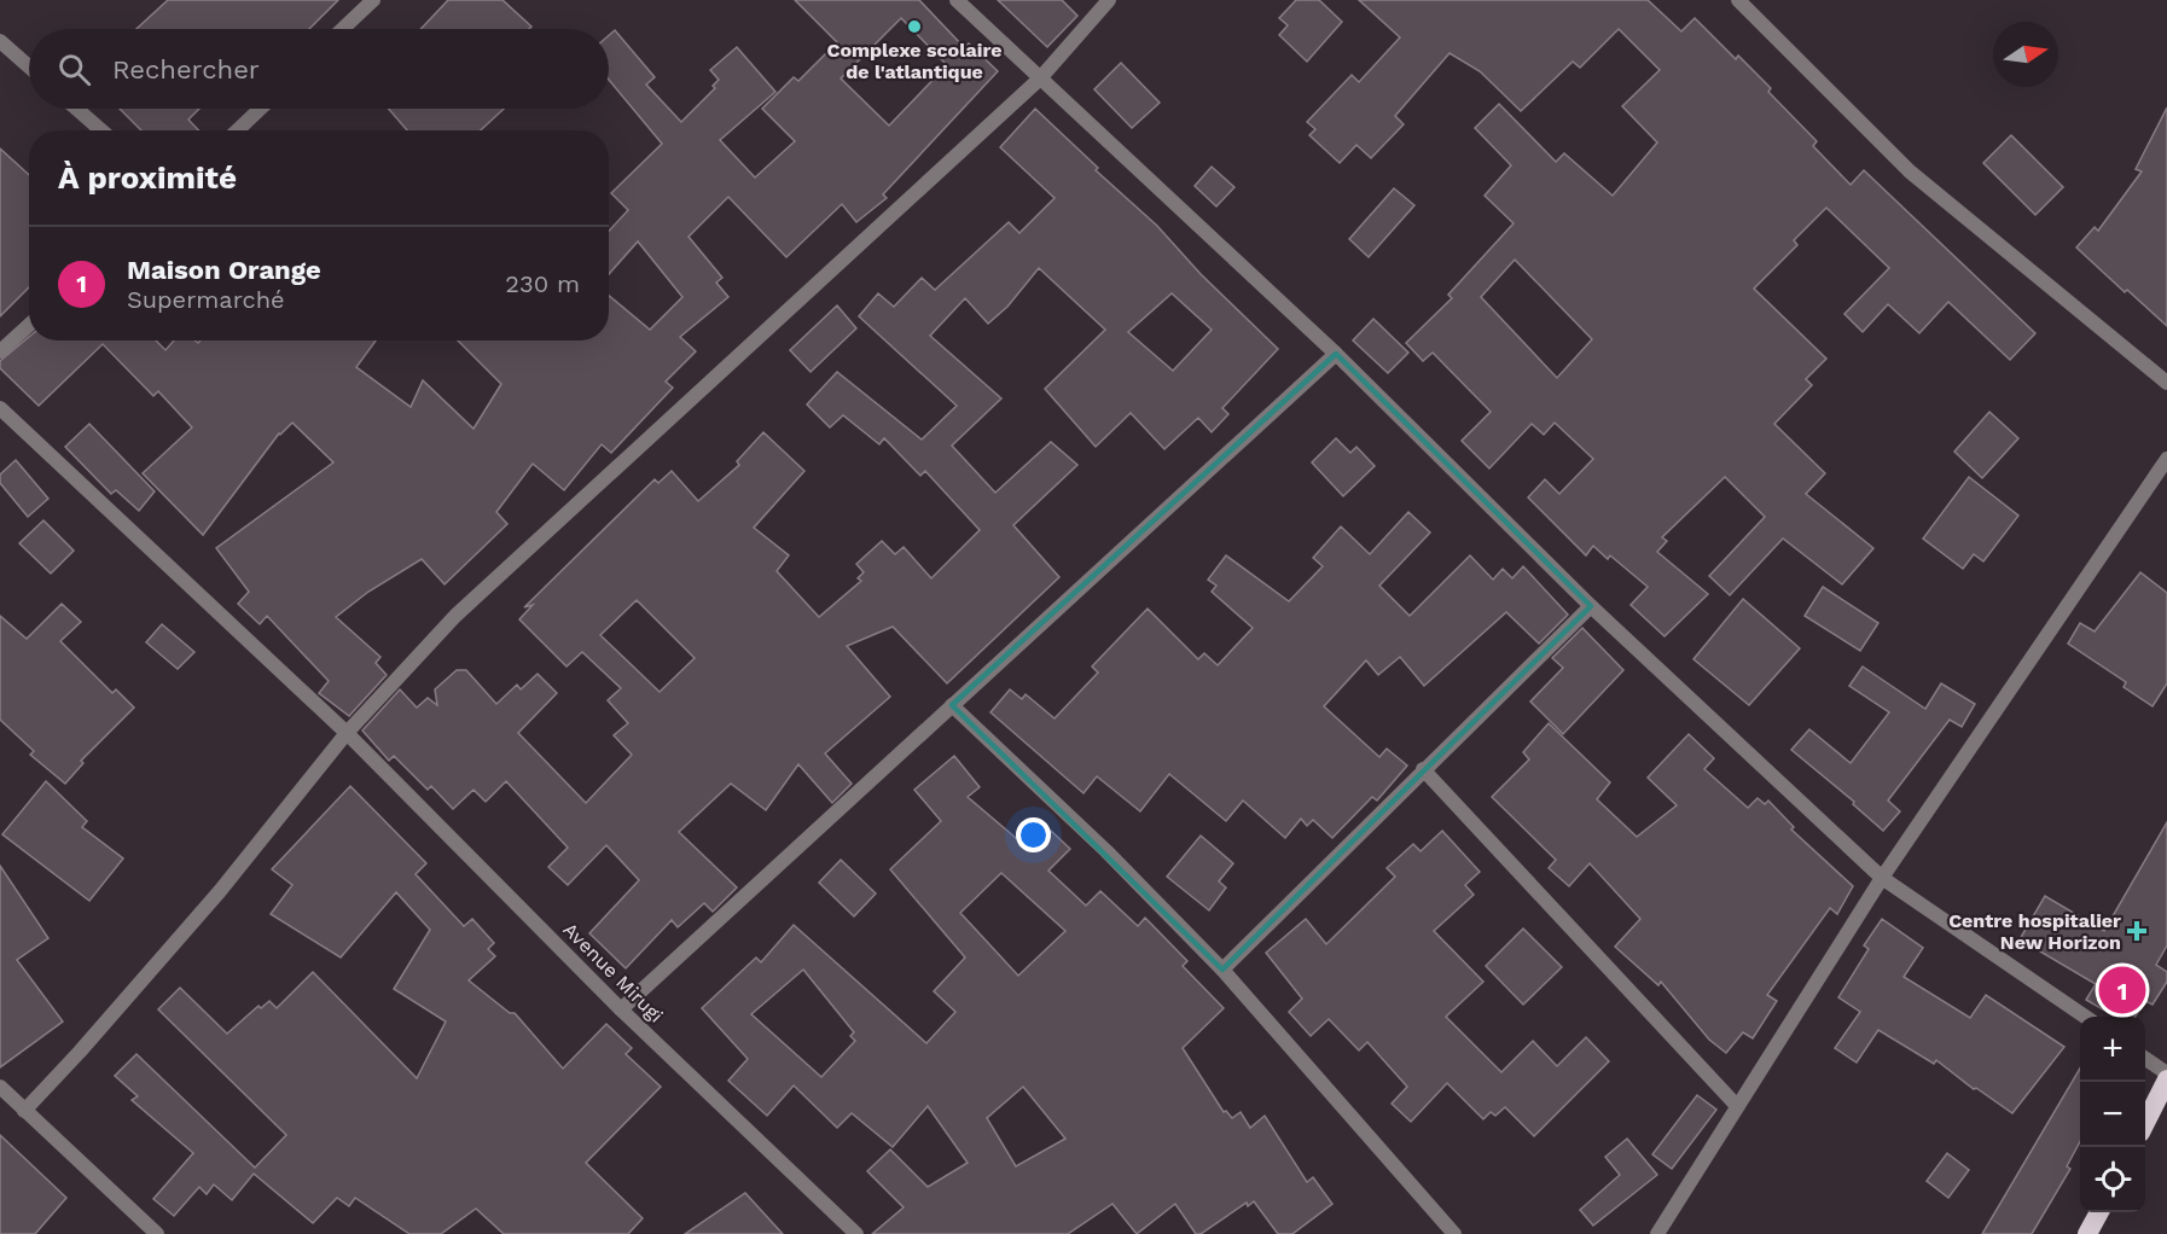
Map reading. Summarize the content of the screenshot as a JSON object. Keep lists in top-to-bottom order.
{
  "streets": {
    "street": ["Avenue Mirugi"]
  },
  "places": {
    "other": ["Complexe scolaire de l'atlantique"],
    "health": ["Centre hospitalier New Horizon"]
  },
  "north": "right",
  "page": {
    "search": "Rechercher",
    "heading": "À proximité",
    "list": [
      {
        "mark": "1",
        "name": "Maison Orange",
        "note": "Supermarché",
        "value": "230 m"
      }
    ],
    "pins": "1",
    "map_buttons": ["+", "−"]
  }
}
